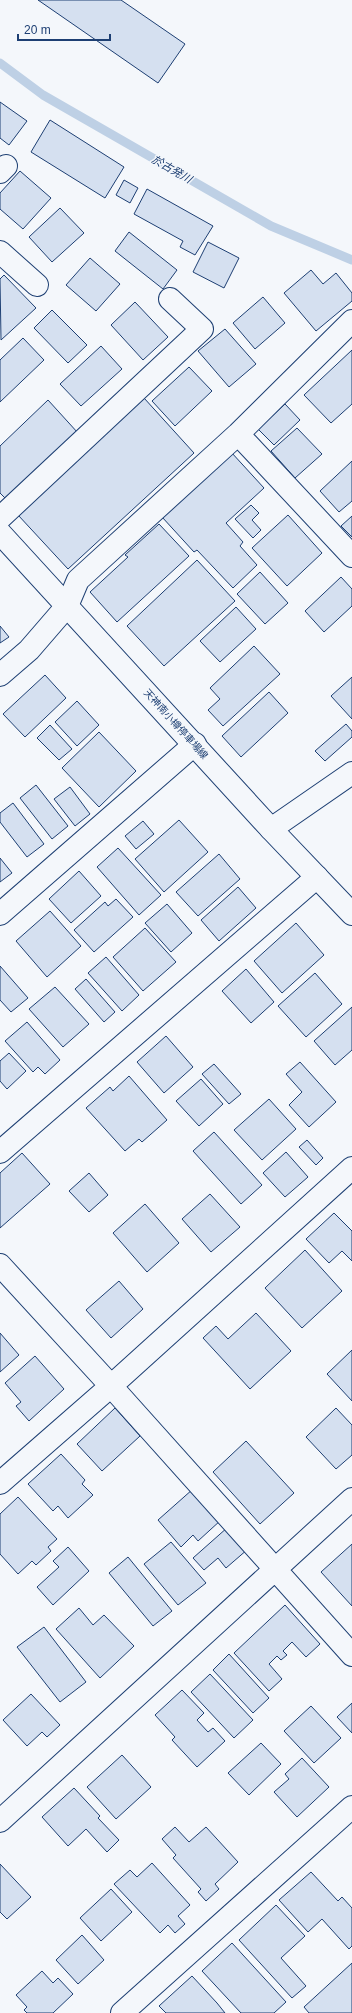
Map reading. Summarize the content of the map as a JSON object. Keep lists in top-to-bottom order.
{
  "streets": {
    "street": ["天神南小樽停車場線"]
  },
  "water": ["於古発川"],
  "scale_bar": "20 m"
}
